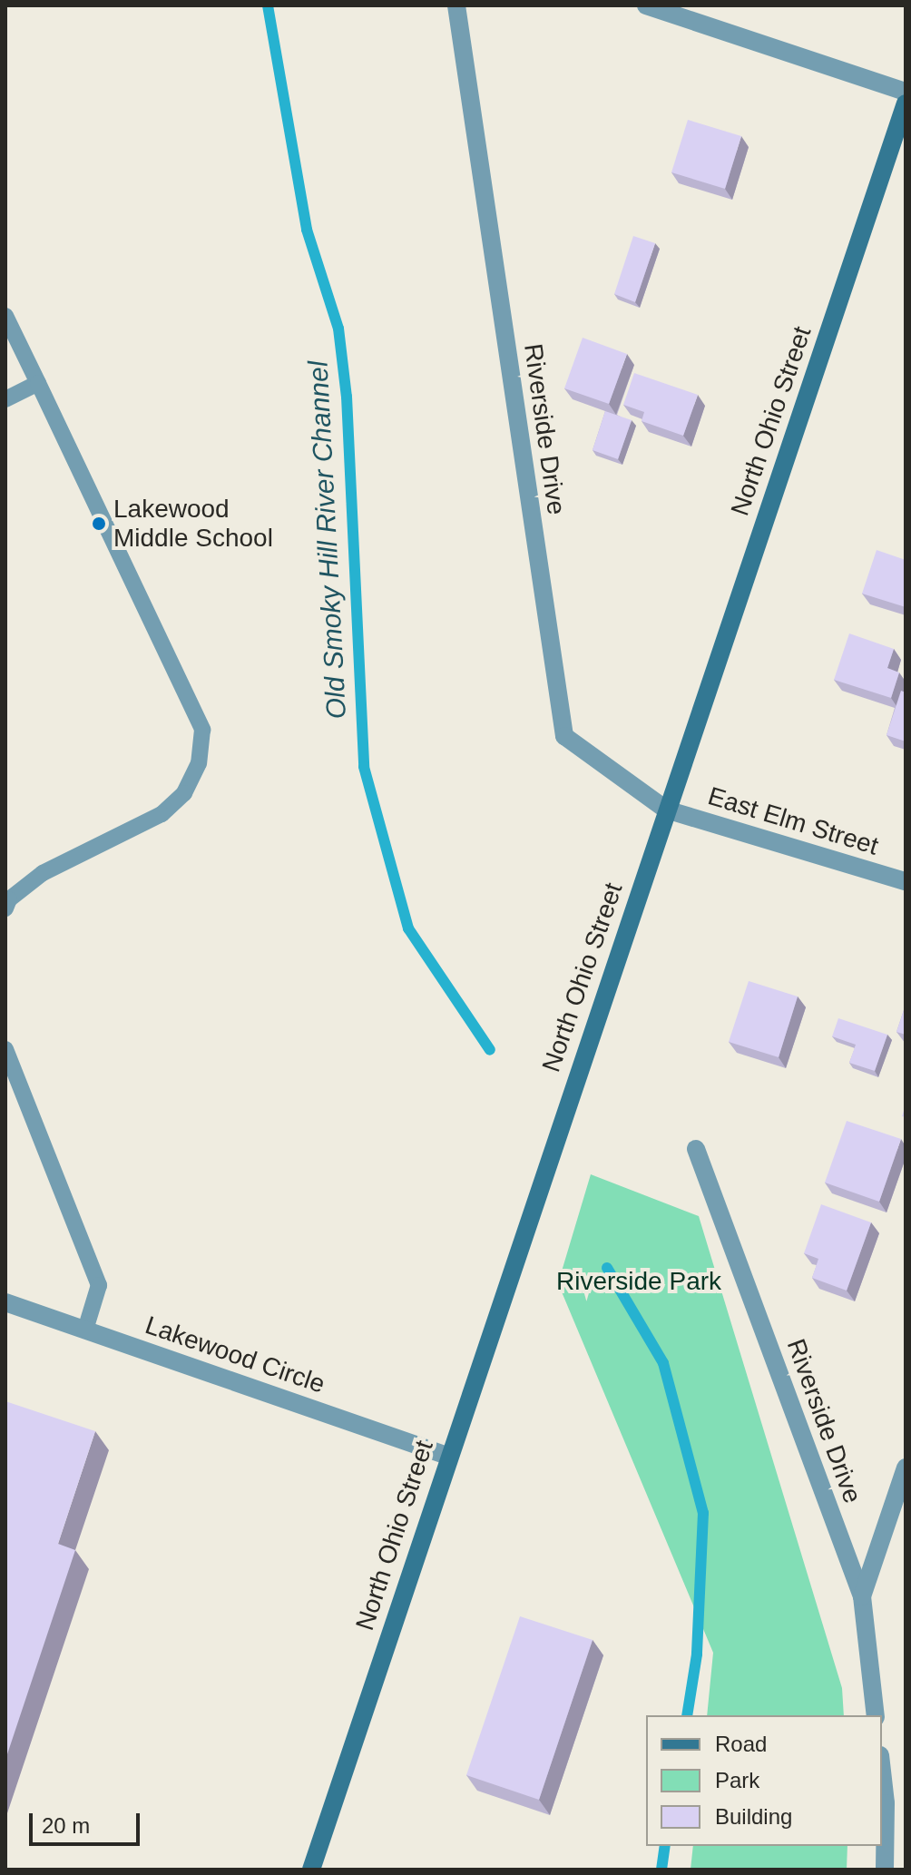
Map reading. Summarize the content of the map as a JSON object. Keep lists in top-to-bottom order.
{
  "streets": {
    "main road": ["North Ohio Street"],
    "street": ["Riverside Drive", "East Elm Street", "Lakewood Circle"]
  },
  "crossings": [
    ["North Ohio Street", "Riverside Drive"],
    ["North Ohio Street", "East Elm Street"],
    ["North Ohio Street", "Lakewood Circle"],
    ["Riverside Drive", "East Elm Street"]
  ],
  "water": ["Old Smoky Hill River Channel"],
  "parks": ["Riverside Park"],
  "places": ["Lakewood Middle School"],
  "legend": ["Road", "Park", "Building"],
  "scale_bar": "20 m"
}
